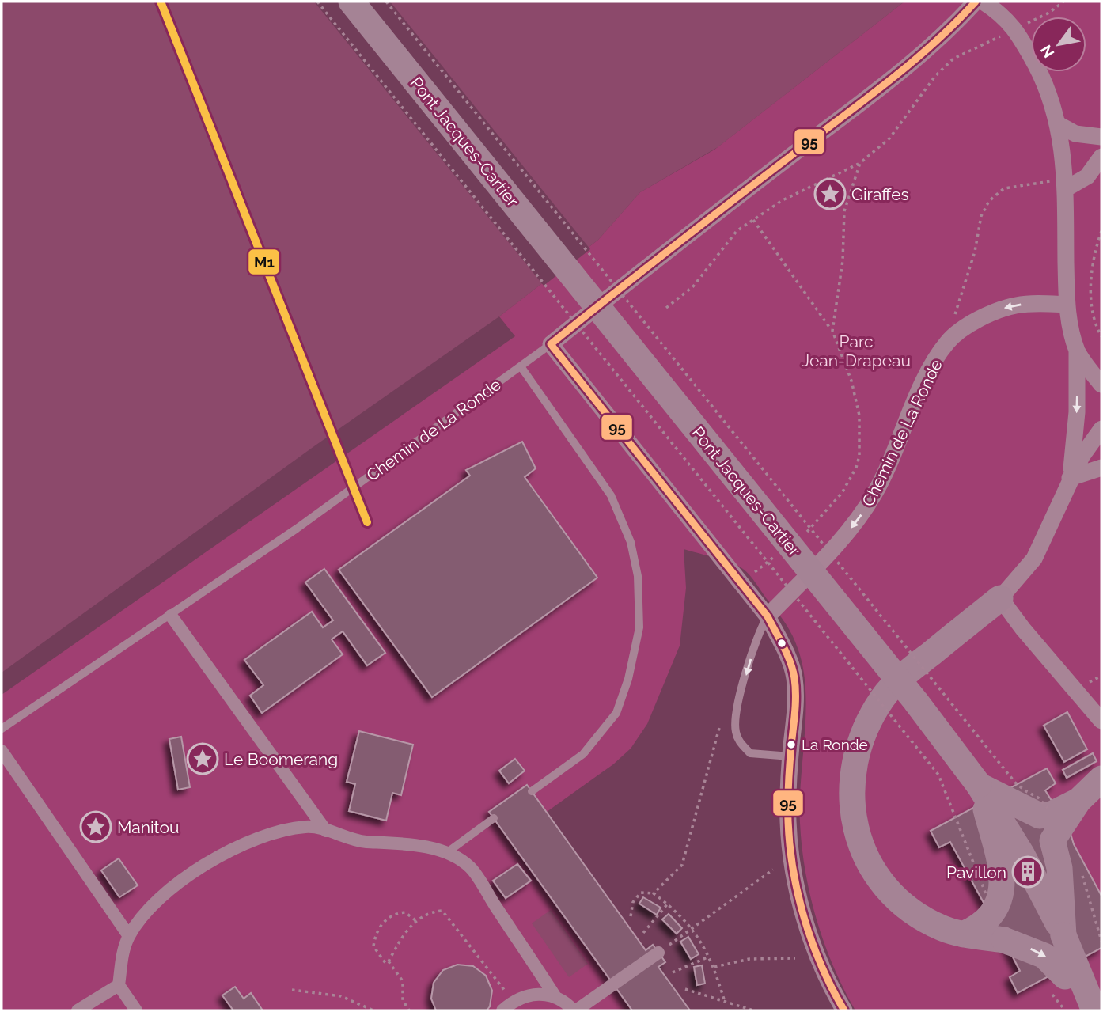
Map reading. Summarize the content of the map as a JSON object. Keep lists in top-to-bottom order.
{
  "streets": {
    "main road": ["Pont Jacques-Cartier"],
    "street": ["Chemin de La Ronde"]
  },
  "one_way": ["Chemin de La Ronde"],
  "parks": ["Parc Jean-Drapeau"],
  "places": {
    "place": ["Giraffes", "Le Boomerang", "Manitou"],
    "other": ["La Ronde"],
    "building": ["Pavillon"]
  },
  "lines": ["transit line M1", "transit line 95"],
  "north": "bottom left"
}
